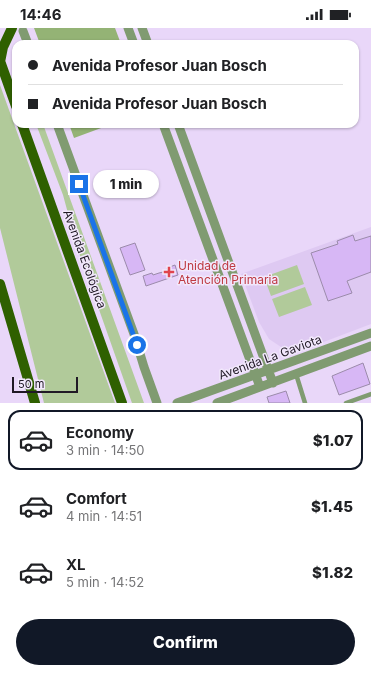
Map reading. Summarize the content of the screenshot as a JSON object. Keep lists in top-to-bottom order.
{
  "streets": {
    "main road": ["Avenida Ecológica"],
    "street": ["Avenida La Gaviota"]
  },
  "places": {
    "health": ["Unidad de Atención Primaria"]
  },
  "scale_bar": "50 m",
  "page": {
    "status": "14:46",
    "banner": ["Avenida Profesor Juan Bosch", "Avenida Profesor Juan Bosch"],
    "bubble": "1 min",
    "scale": "50 m",
    "list": [
      {
        "name": "Economy",
        "note": "3 min · 14:50",
        "value": "$1.07"
      },
      {
        "name": "Comfort",
        "note": "4 min · 14:51",
        "value": "$1.45"
      },
      {
        "name": "XL",
        "note": "5 min · 14:52",
        "value": "$1.82"
      }
    ],
    "buttons": "Confirm"
  }
}
